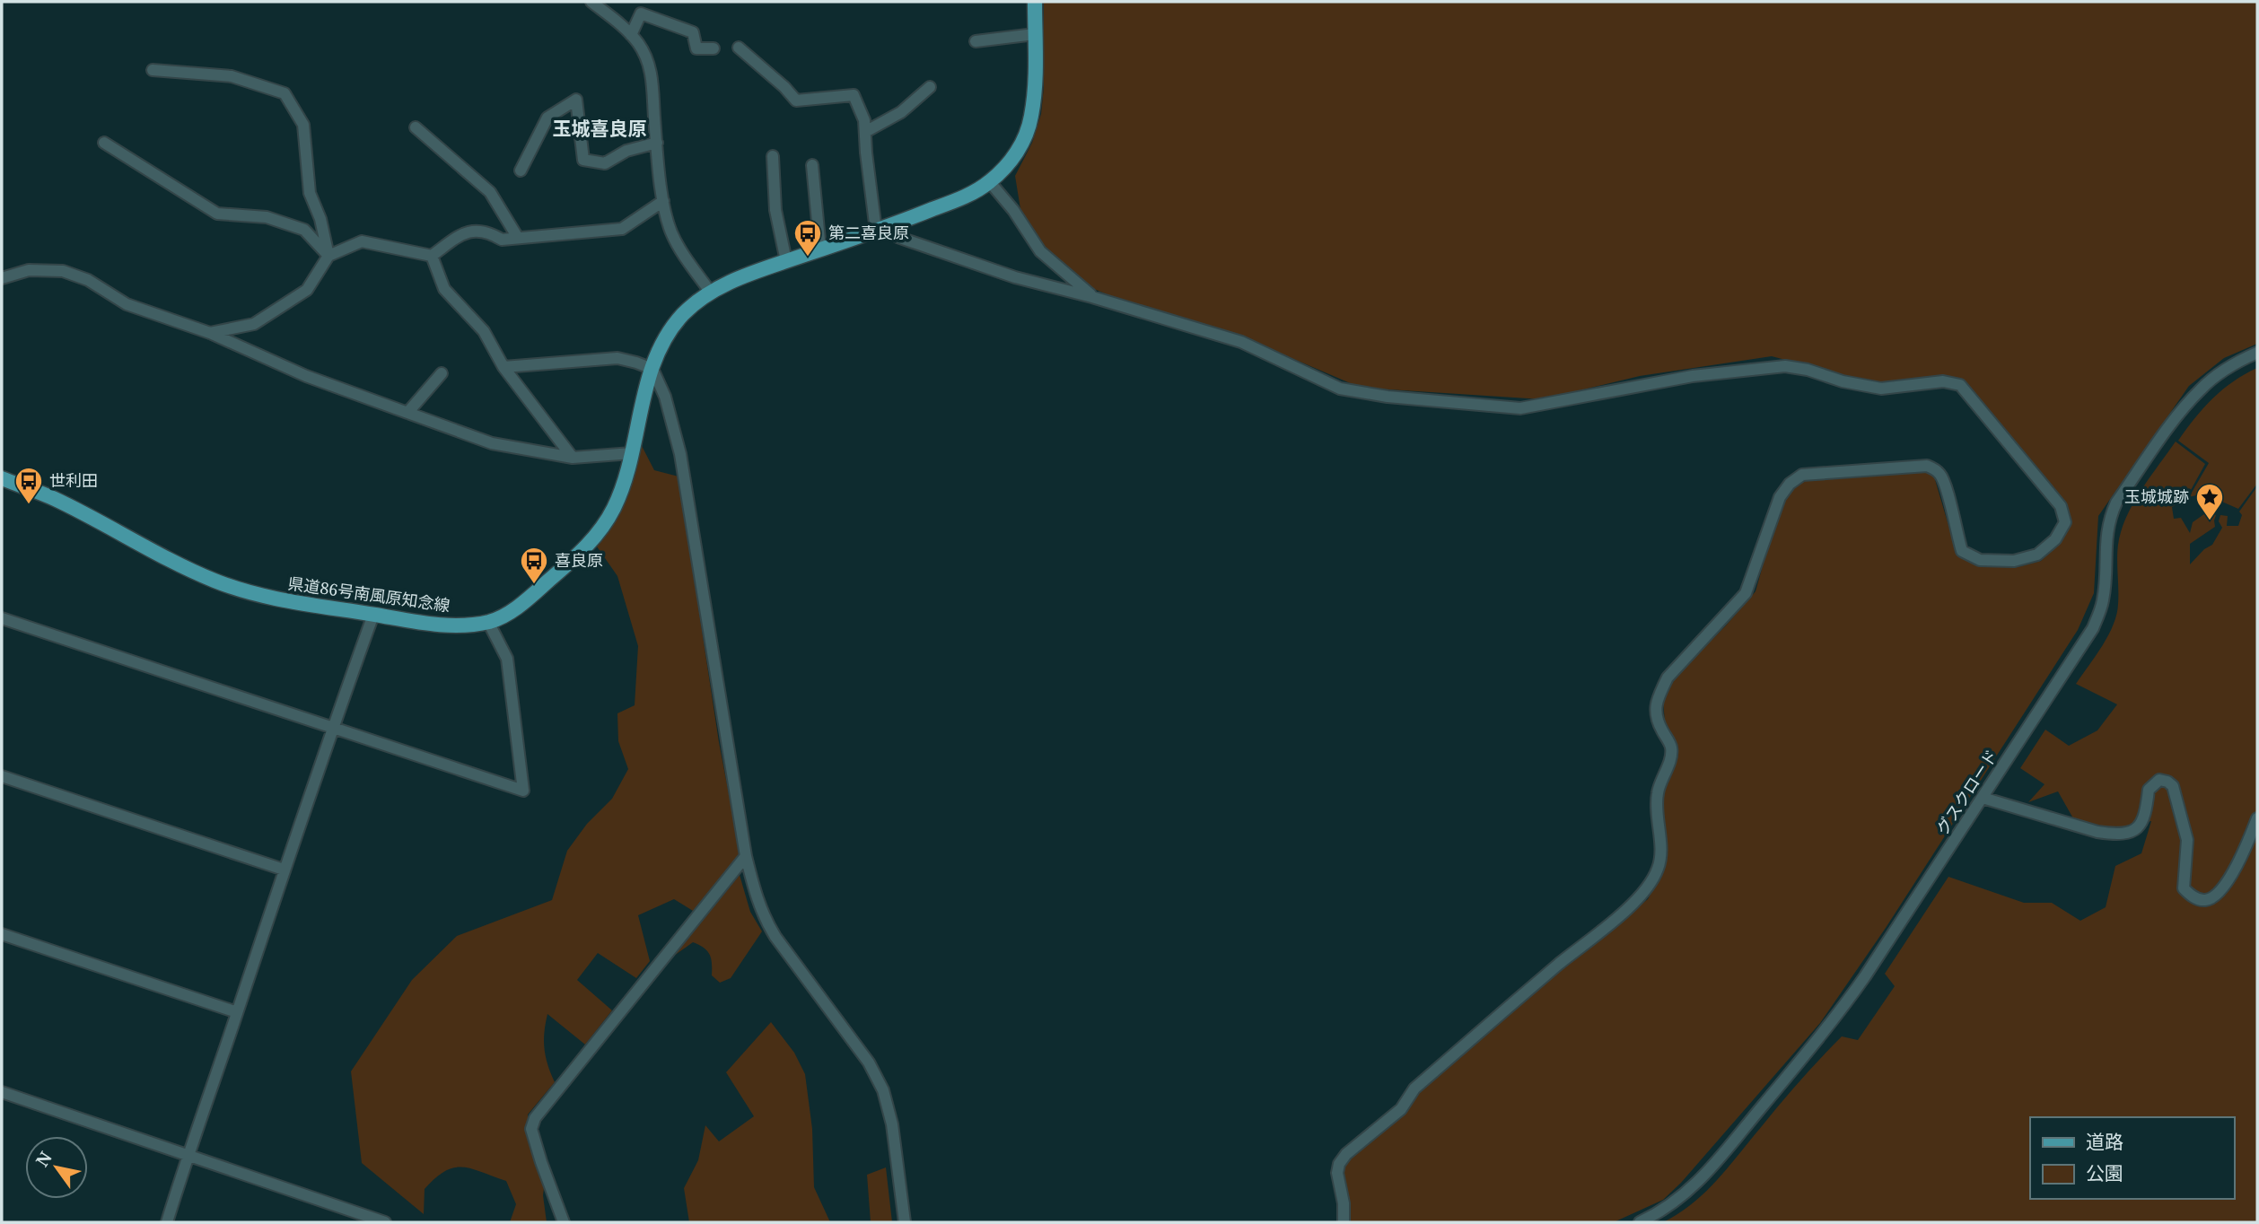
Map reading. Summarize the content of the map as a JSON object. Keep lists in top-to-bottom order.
{
  "streets": {
    "main road": ["県道86号南風原知念線"],
    "street": ["グスクロード"]
  },
  "districts": ["玉城喜良原"],
  "places": {
    "bus stop": ["第二喜良原", "世利田", "喜良原"],
    "place": ["玉城城跡"]
  },
  "legend": ["道路", "公園"],
  "north": "top left"
}
